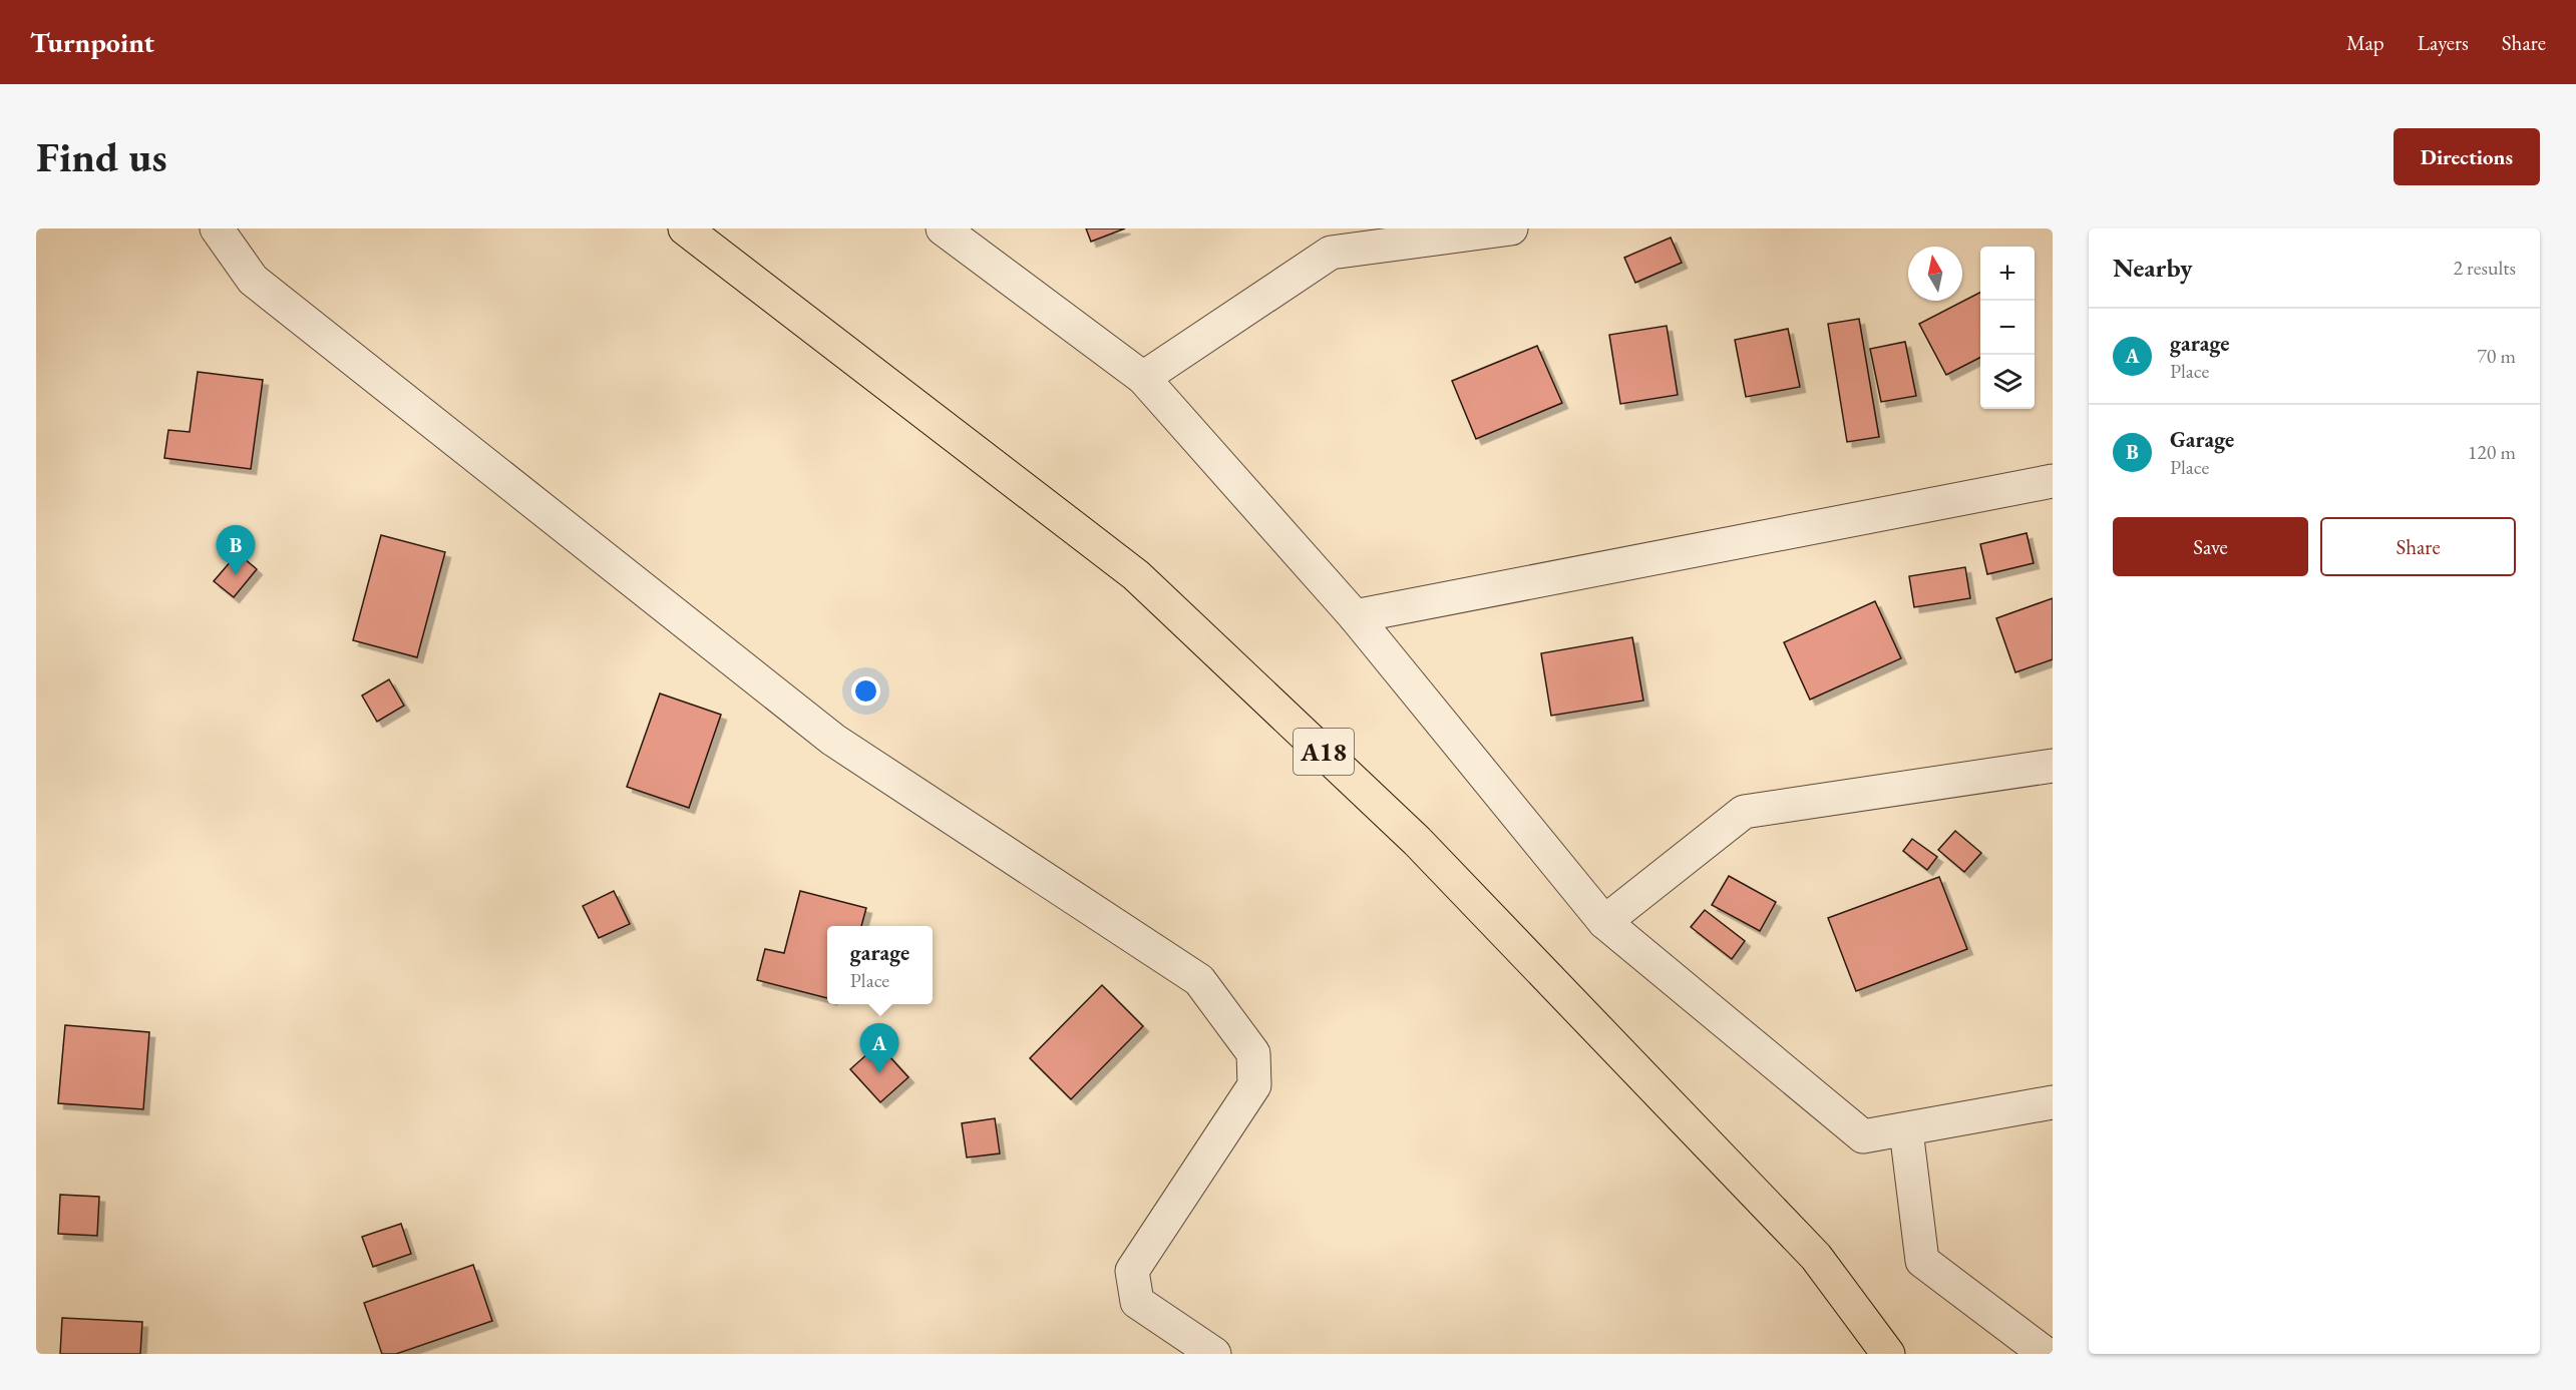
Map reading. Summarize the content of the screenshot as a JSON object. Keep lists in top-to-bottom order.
{
  "streets": {
    "main road": ["A18"]
  },
  "north": "top",
  "page": {
    "header": "Turnpoint",
    "nav": ["Map", "Layers", "Share"],
    "buttons": [
      "Directions",
      ["Save", "Share"]
    ],
    "title": "Find us",
    "heading": ["Nearby", "2 results"],
    "map_buttons": ["+", "−"],
    "list": [
      {
        "mark": "A",
        "name": "garage",
        "note": "Place",
        "value": "70 m"
      },
      {
        "mark": "B",
        "name": "Garage",
        "note": "Place",
        "value": "120 m"
      }
    ],
    "pins": ["B", "A"],
    "popup": ["garage", "Place"]
  }
}
